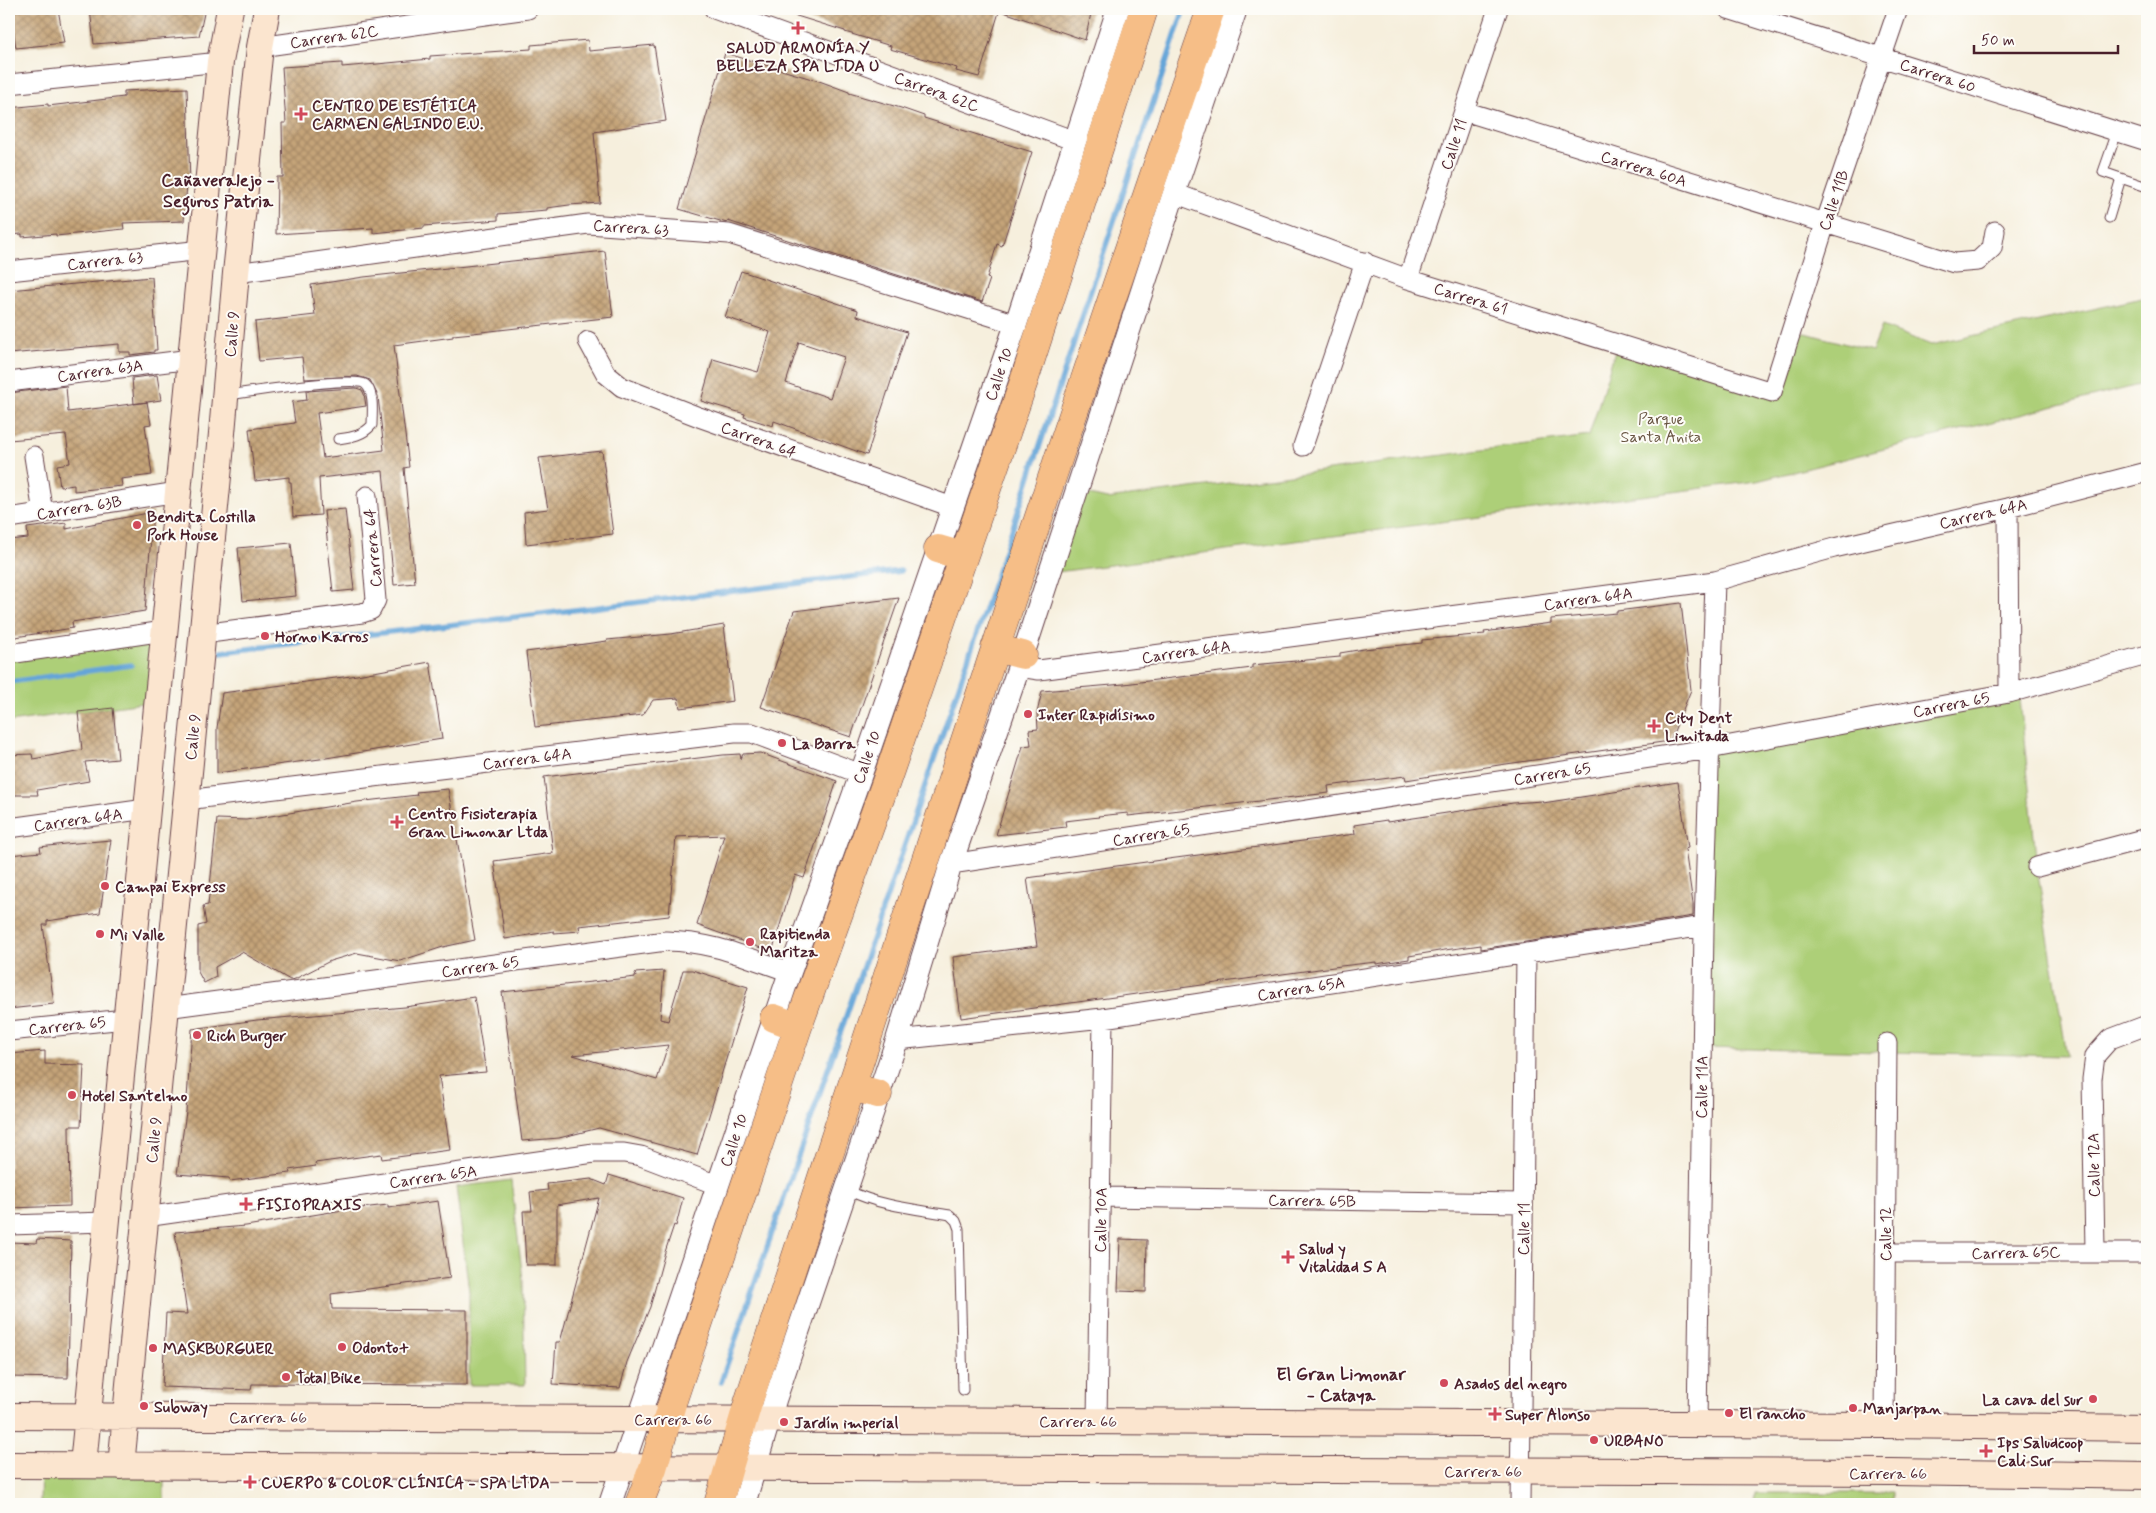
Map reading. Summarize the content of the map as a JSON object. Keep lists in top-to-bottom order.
{
  "streets": {
    "main road": ["Calle 9", "Calle 10", "Carrera 66"],
    "street": [
      "Carrera 62C",
      "Carrera 60",
      "Calle 11",
      "Carrera 60A",
      "Calle 11B",
      "Carrera 63",
      "Carrera 61",
      "Carrera 63A",
      "Carrera 64",
      "Carrera 63B",
      "Carrera 64A",
      "Carrera 65",
      "Carrera 65A",
      "Calle 11A",
      "Calle 12A",
      "Carrera 65B",
      "Calle 10A",
      "Calle 12",
      "Carrera 65C"
    ]
  },
  "crossings": [
    ["Carrera 62C", "Calle 9"],
    ["Carrera 62C", "Calle 10"],
    ["Carrera 60", "Calle 11B"],
    ["Calle 11", "Carrera 60A"],
    ["Calle 11", "Carrera 61"],
    ["Calle 11", "Carrera 65A"],
    ["Calle 11", "Carrera 65B"],
    ["Calle 11", "Carrera 66"],
    ["Carrera 60A", "Calle 11B"],
    ["Calle 11B", "Carrera 61"],
    ["Carrera 63", "Calle 9"],
    ["Carrera 63", "Calle 10"],
    ["Calle 9", "Carrera 64"],
    ["Calle 9", "Carrera 64A"],
    ["Calle 9", "Carrera 65"],
    ["Calle 9", "Carrera 65A"],
    ["Calle 9", "Carrera 66"],
    ["Calle 10", "Carrera 64"],
    ["Calle 10", "Carrera 64A"],
    ["Calle 10", "Carrera 65"],
    ["Calle 10", "Carrera 65A"],
    ["Calle 10", "Carrera 66"],
    ["Carrera 64A", "Calle 11A"],
    ["Carrera 65", "Calle 11A"],
    ["Carrera 65A", "Calle 11A"],
    ["Carrera 65A", "Calle 10A"],
    ["Calle 11A", "Carrera 66"],
    ["Calle 12A", "Carrera 65C"],
    ["Carrera 65B", "Calle 10A"],
    ["Calle 10A", "Carrera 66"],
    ["Calle 12", "Carrera 65C"],
    ["Calle 12", "Carrera 66"]
  ],
  "districts": ["Cañaveralejo - Seguros Patria", "El Gran Limonar - Cataya"],
  "parks": ["Parque Santa Anita"],
  "places": {
    "health": [
      "SALUD ARMONÍA Y BELLEZA SPA LTDA U",
      "CENTRO DE ESTÉTICA CARMEN GALINDO E.U.",
      "City Dent Limitada",
      "Centro Fisioterapia Gran Limonar Ltda",
      "FISIOPRAXIS",
      "Salud y Vitalidad S A",
      "Super Alonso",
      "Ips Saludcoop Cali Sur",
      "CUERPO & COLOR CLÍNICA - SPA LTDA"
    ],
    "other": [
      "Bendita Costilla Pork House",
      "Horno Karros",
      "Inter Rapidísimo",
      "La Barra",
      "Campai Express",
      "Mi Valle",
      "Rapitienda Maritza",
      "Rich Burger",
      "Hotel Santelmo",
      "Odonto+",
      "MASKBURGUER",
      "Total Bike",
      "Asados del negro",
      "La cava del sur",
      "Subway",
      "Manjarpan",
      "El rancho",
      "Jardín imperial",
      "URBANO"
    ]
  },
  "scale_bar": "50 m"
}
